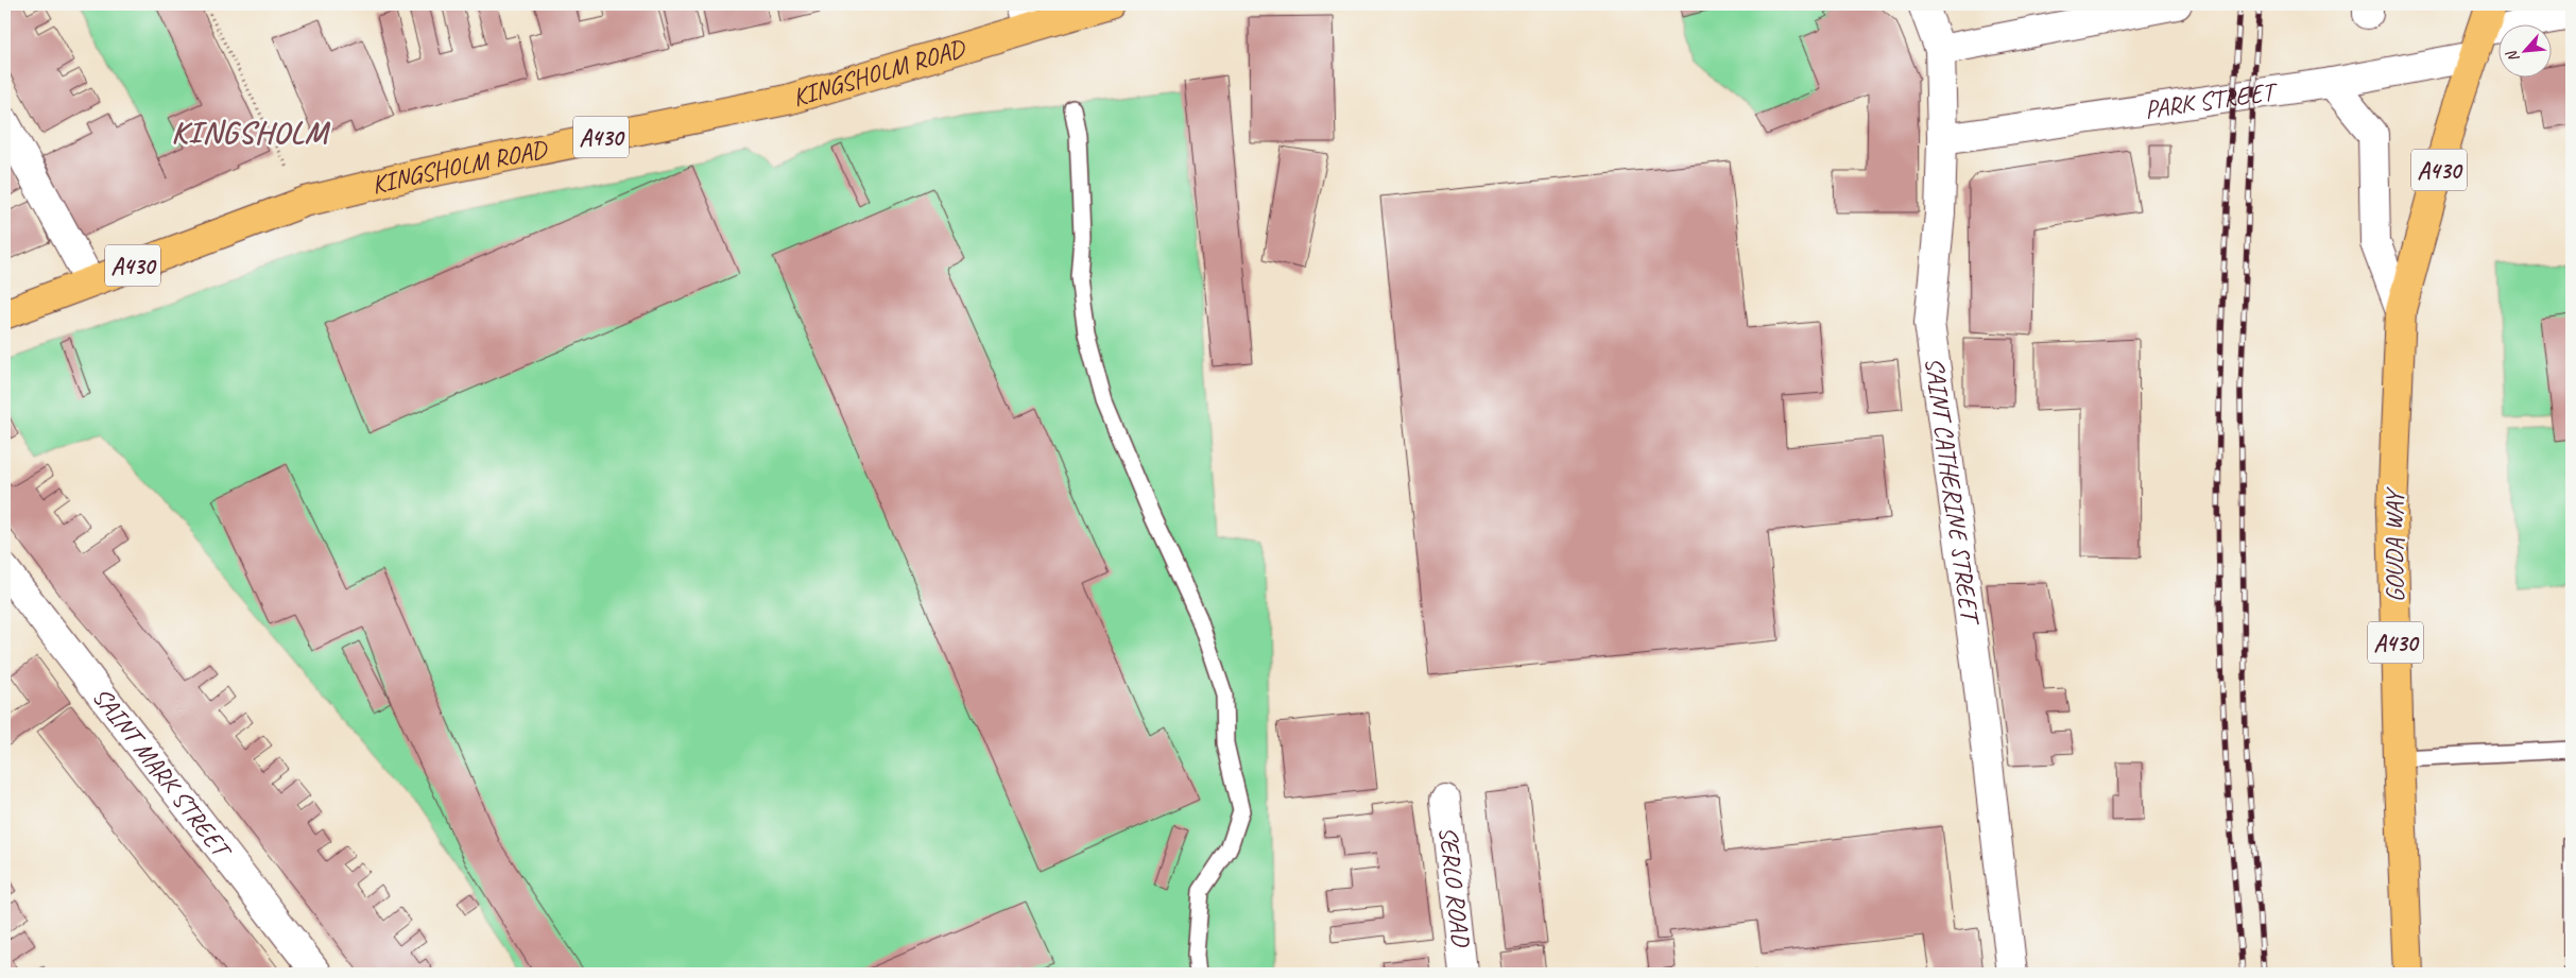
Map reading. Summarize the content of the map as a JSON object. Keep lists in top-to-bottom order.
{
  "streets": {
    "main road": ["KINGSHOLM ROAD", "A430", "GOUDA WAY"],
    "street": [
      "PARK STREET",
      "SAINT CATHERINE STREET",
      "SAINT MARK STREET",
      "SERLO ROAD"
    ]
  },
  "crossings": [
    ["PARK STREET", "SAINT CATHERINE STREET"],
    ["PARK STREET", "GOUDA WAY"]
  ],
  "districts": ["KINGSHOLM"],
  "north": "bottom left"
}
